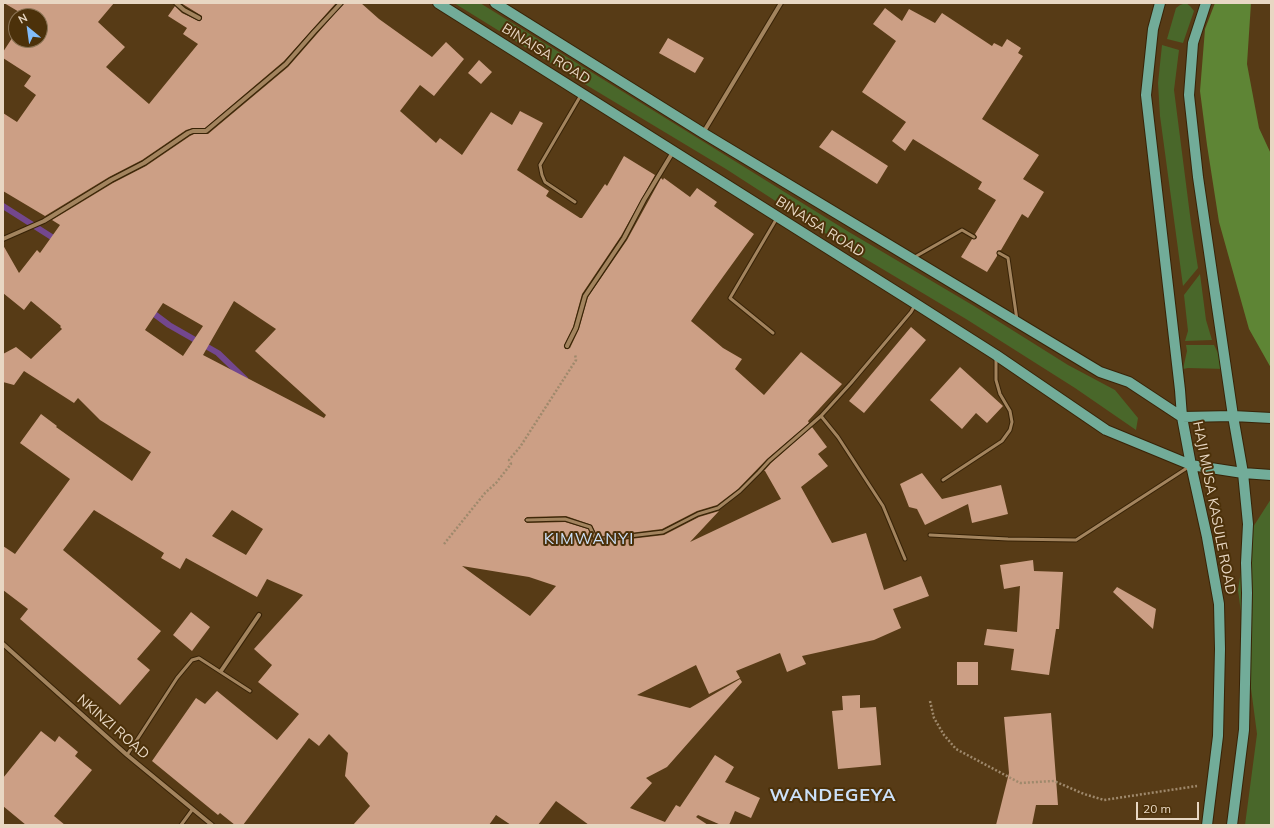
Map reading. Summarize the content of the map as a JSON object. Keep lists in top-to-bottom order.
{
  "streets": {
    "main road": ["BINAISA ROAD", "HAJI MUSA KASULE ROAD"],
    "street": ["NKINZI ROAD"]
  },
  "crossings": [
    ["BINAISA ROAD", "HAJI MUSA KASULE ROAD"]
  ],
  "districts": ["KIMWANYI", "WANDEGEYA"],
  "scale_bar": "20 m",
  "north": "top left"
}
